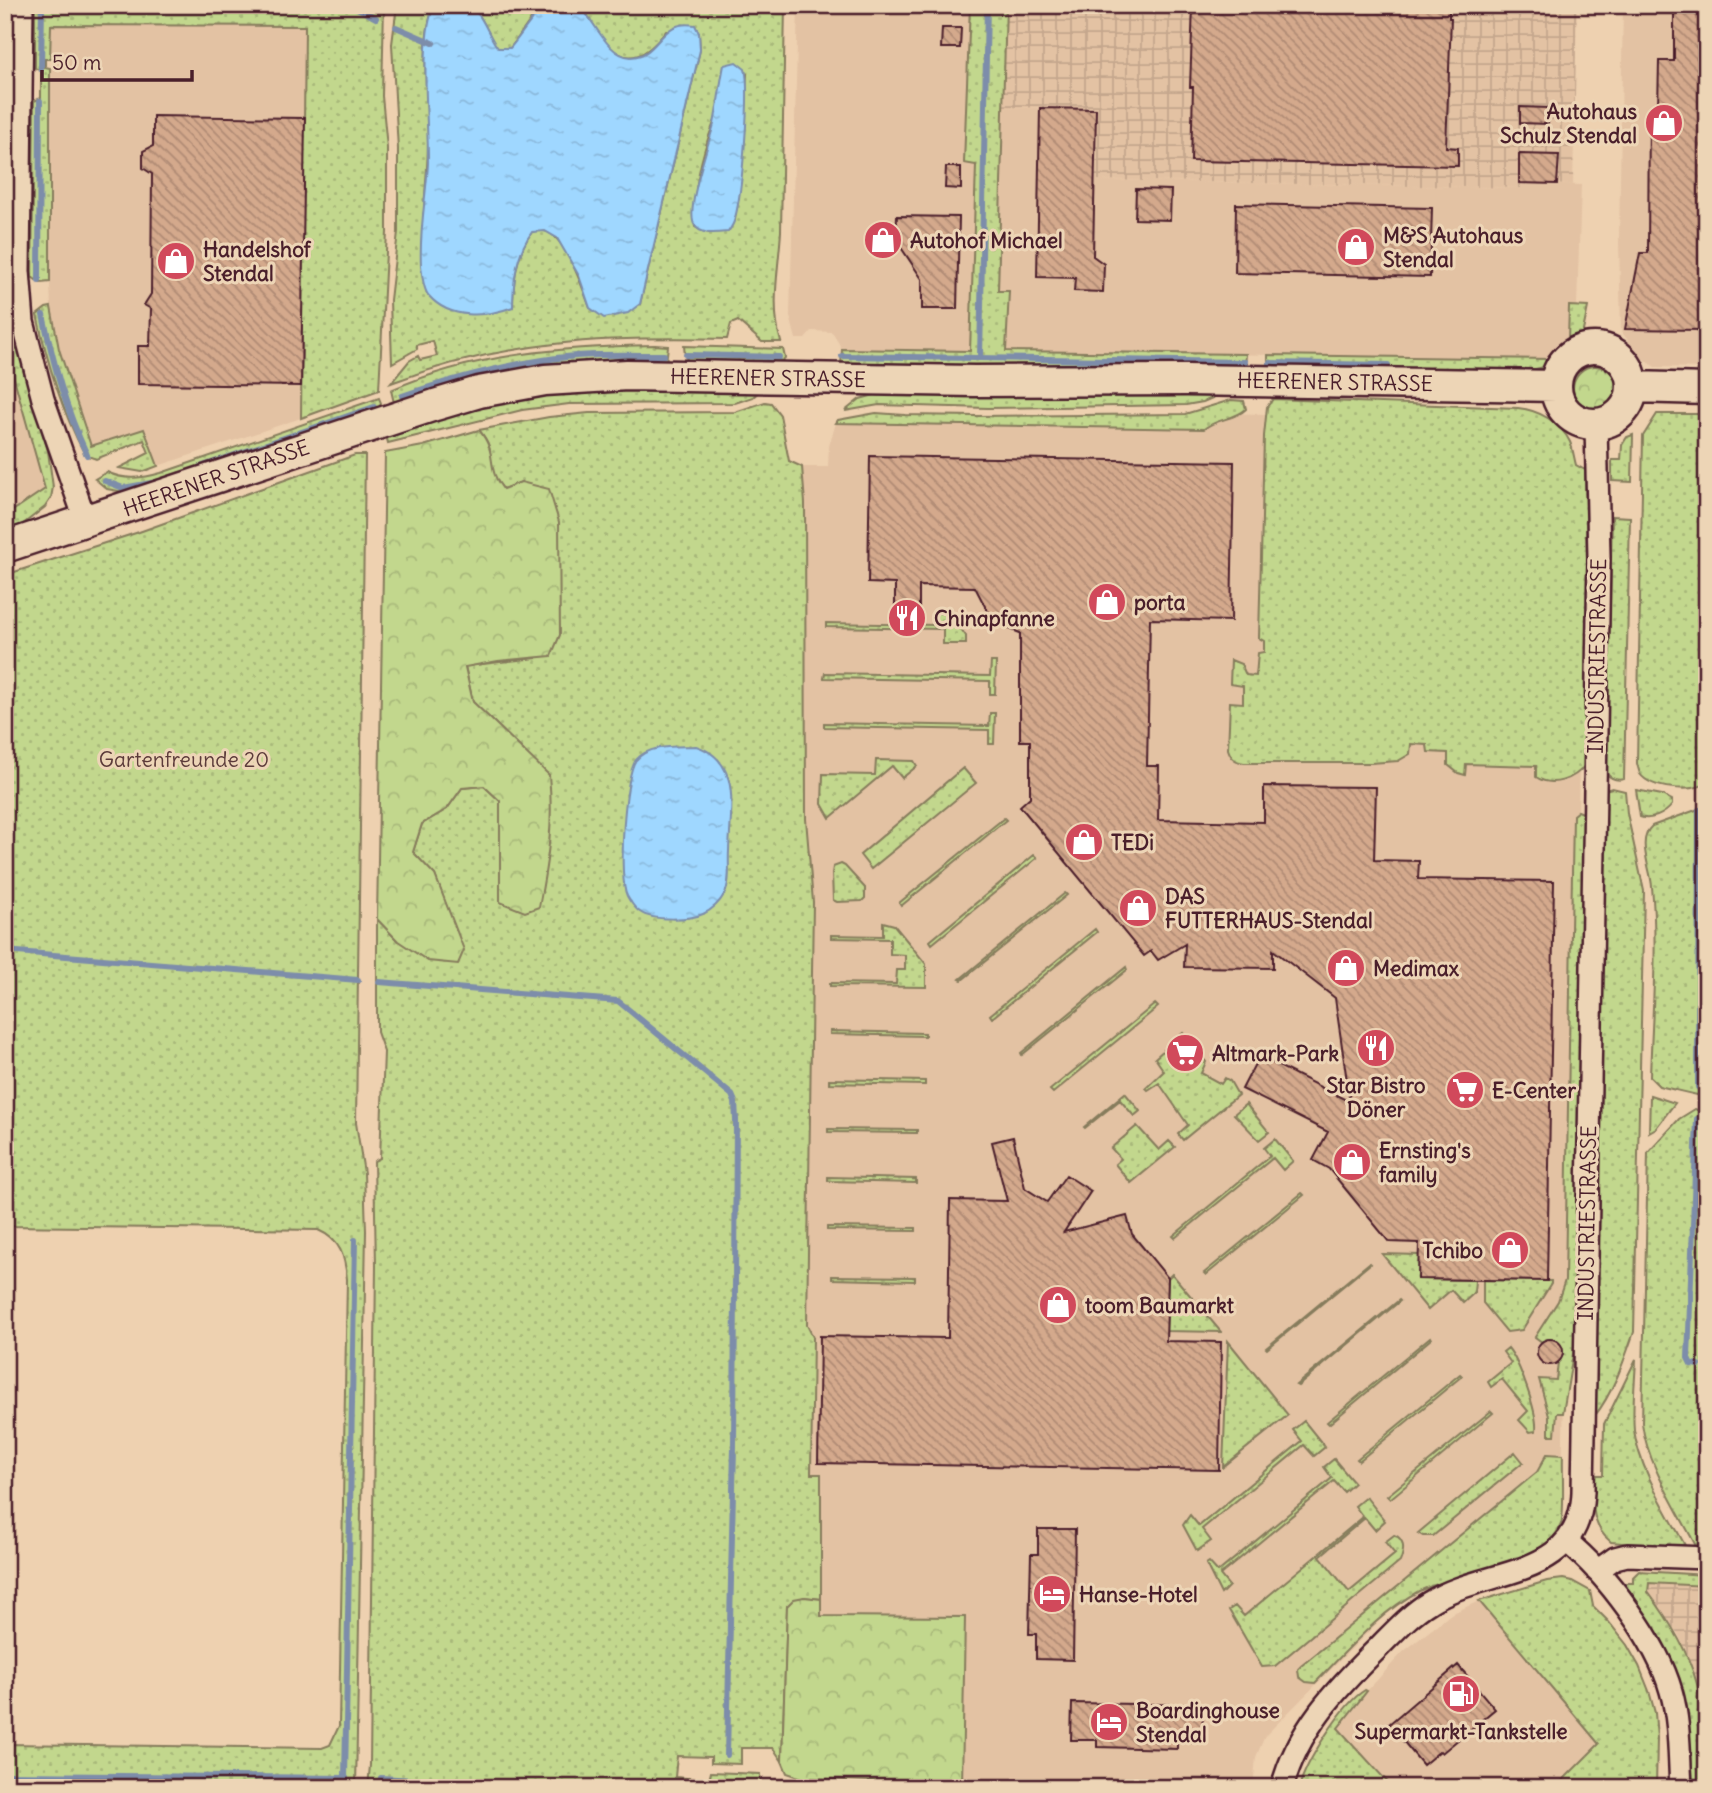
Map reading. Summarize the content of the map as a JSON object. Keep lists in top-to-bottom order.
{
  "streets": {
    "main road": ["HEERENER STRASSE"],
    "street": ["INDUSTRIESTRASSE"]
  },
  "crossings": [
    ["HEERENER STRASSE", "INDUSTRIESTRASSE"]
  ],
  "parks": ["Gartenfreunde 20"],
  "places": {
    "shop": [
      "Autohaus Schulz Stendal",
      "Autohof Michael",
      "M&S Autohaus Stendal",
      "Handelshof Stendal",
      "porta",
      "TEDi",
      "DAS FUTTERHAUS-Stendal",
      "Medimax",
      "Ernsting's family",
      "Tchibo",
      "toom Baumarkt"
    ],
    "restaurant": ["Chinapfanne", "Star Bistro Döner"],
    "supermarket": ["Altmark-Park", "E-Center"],
    "hotel": ["Hanse-Hotel", "Boardinghouse Stendal"],
    "fuel station": ["Supermarkt-Tankstelle"]
  },
  "scale_bar": "50 m"
}
